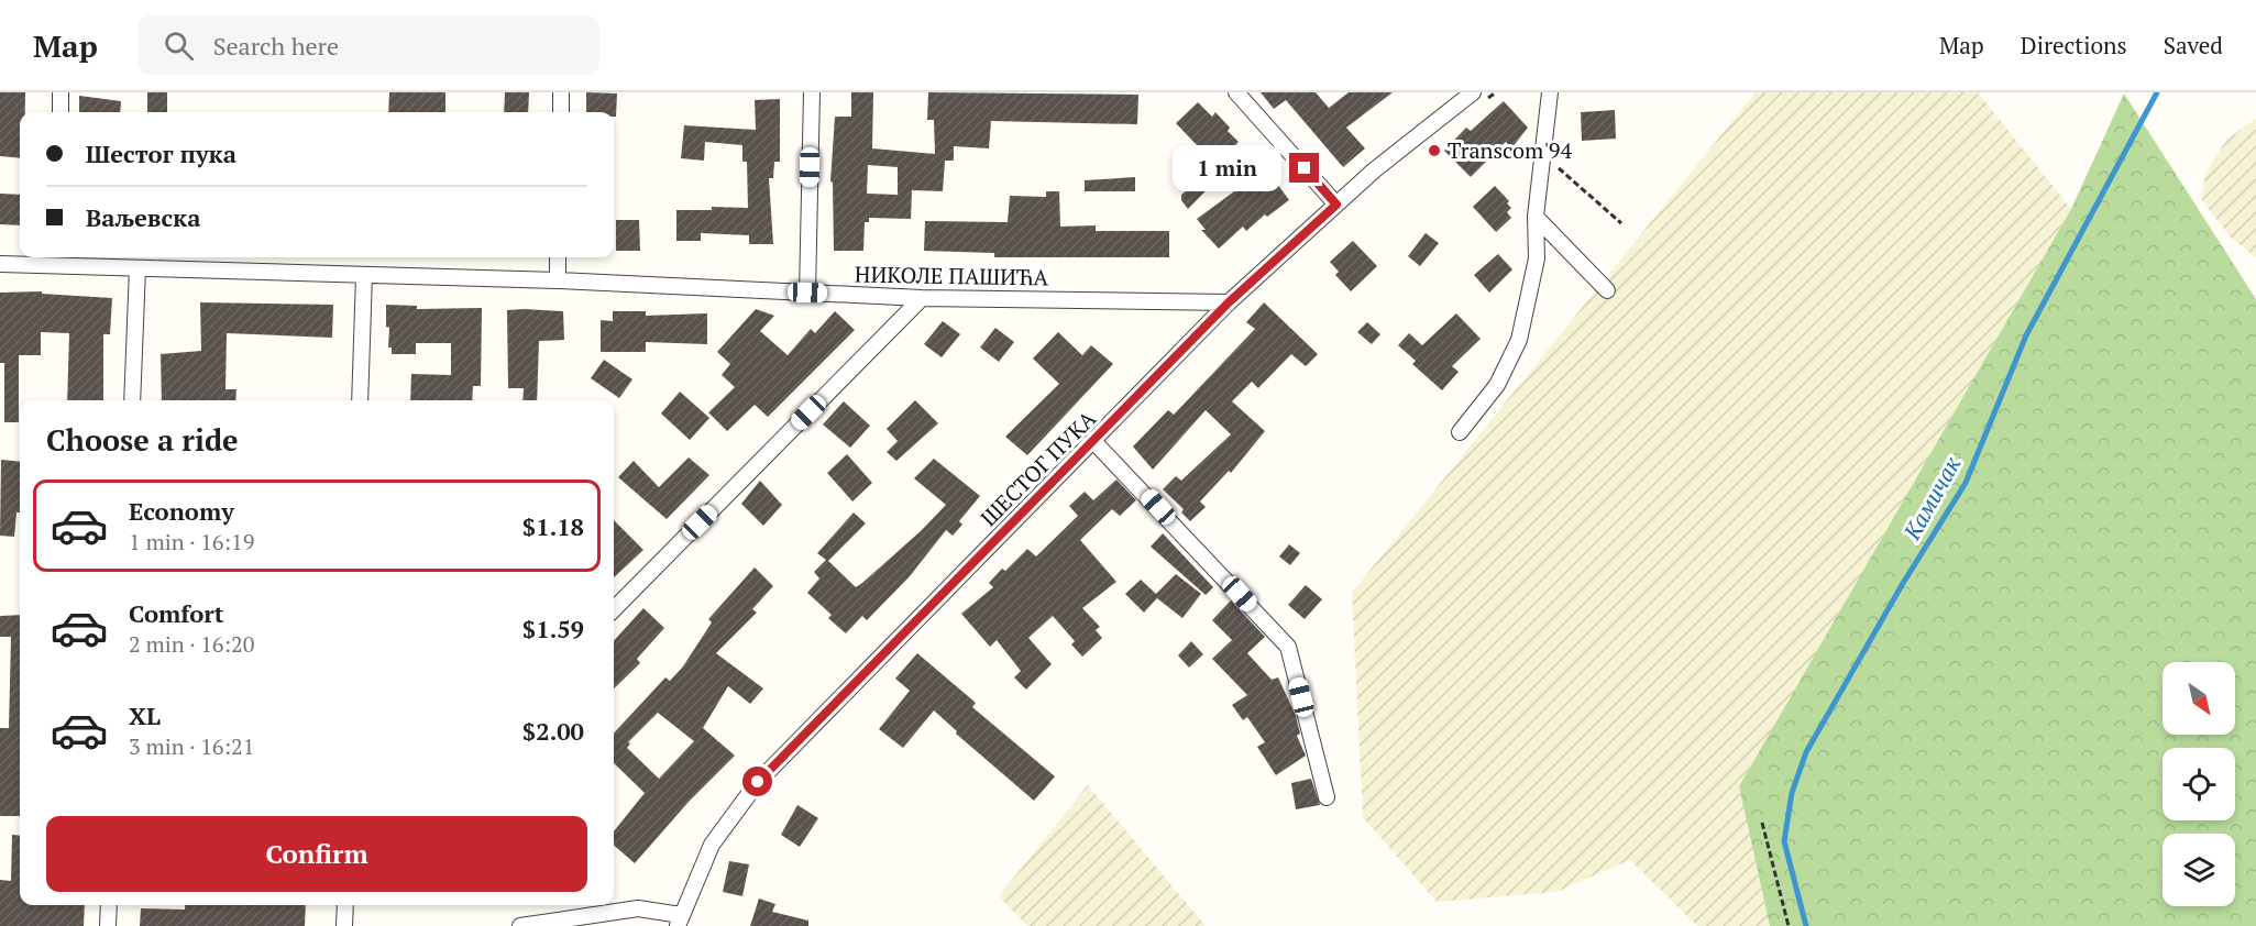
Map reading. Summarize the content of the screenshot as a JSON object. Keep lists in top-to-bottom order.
{
  "streets": {
    "street": ["НИКОЛЕ ПАШИЋА", "ШЕСТОГ ПУКА"]
  },
  "crossings": [
    ["НИКОЛЕ ПАШИЋА", "ШЕСТОГ ПУКА"]
  ],
  "water": ["Камичак"],
  "places": ["Transcom'94"],
  "north": "bottom right",
  "page": {
    "header": "Map",
    "search": "Search here",
    "nav": ["Map", "Directions", "Saved"],
    "banner": ["Шестог пука", "Ваљевска"],
    "bubble": "1 min",
    "heading": "Choose a ride",
    "list": [
      {
        "name": "Economy",
        "note": "1 min · 16:19",
        "value": "$1.18"
      },
      {
        "name": "Comfort",
        "note": "2 min · 16:20",
        "value": "$1.59"
      },
      {
        "name": "XL",
        "note": "3 min · 16:21",
        "value": "$2.00"
      }
    ],
    "buttons": "Confirm"
  }
}
